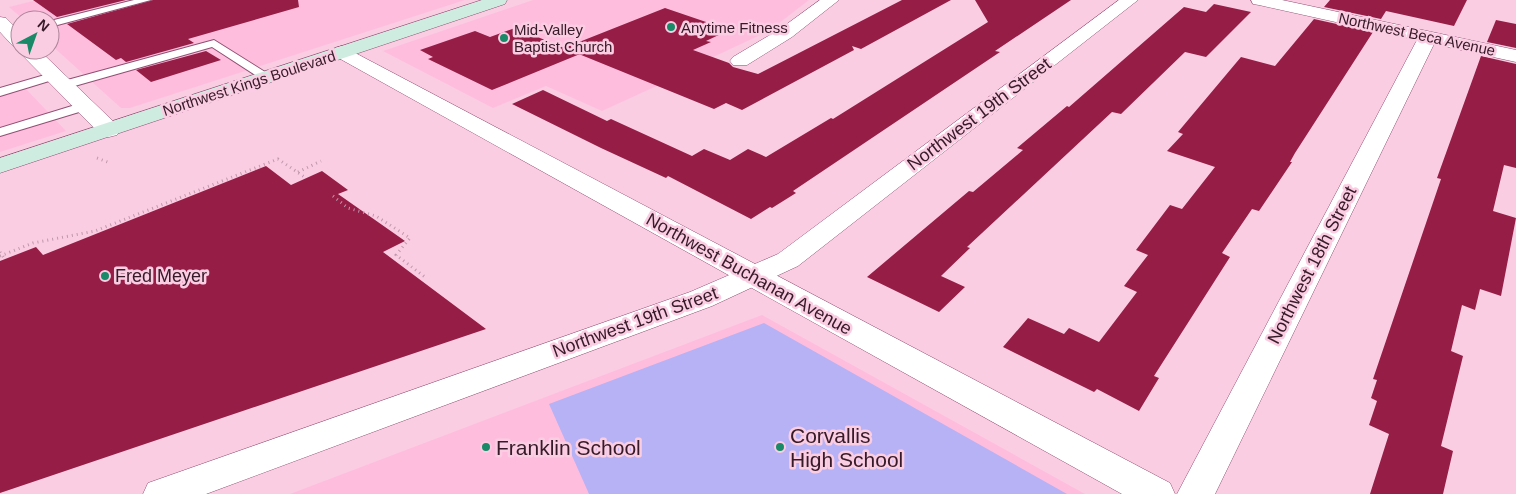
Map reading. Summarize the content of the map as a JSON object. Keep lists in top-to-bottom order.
{
  "streets": {
    "main road": ["Northwest Kings Boulevard"],
    "street": [
      "Northwest Beca Avenue",
      "Northwest 19th Street",
      "Northwest 18th Street",
      "Northwest Buchanan Avenue"
    ]
  },
  "crossings": [
    ["Northwest Beca Avenue", "Northwest 18th Street"],
    ["Northwest Kings Boulevard", "Northwest Buchanan Avenue"],
    ["Northwest 19th Street", "Northwest Buchanan Avenue"]
  ],
  "places": [
    "Anytime Fitness",
    "Mid-Valley Baptist Church",
    "Fred Meyer",
    "Franklin School",
    "Corvallis High School"
  ],
  "north": "top right"
}
